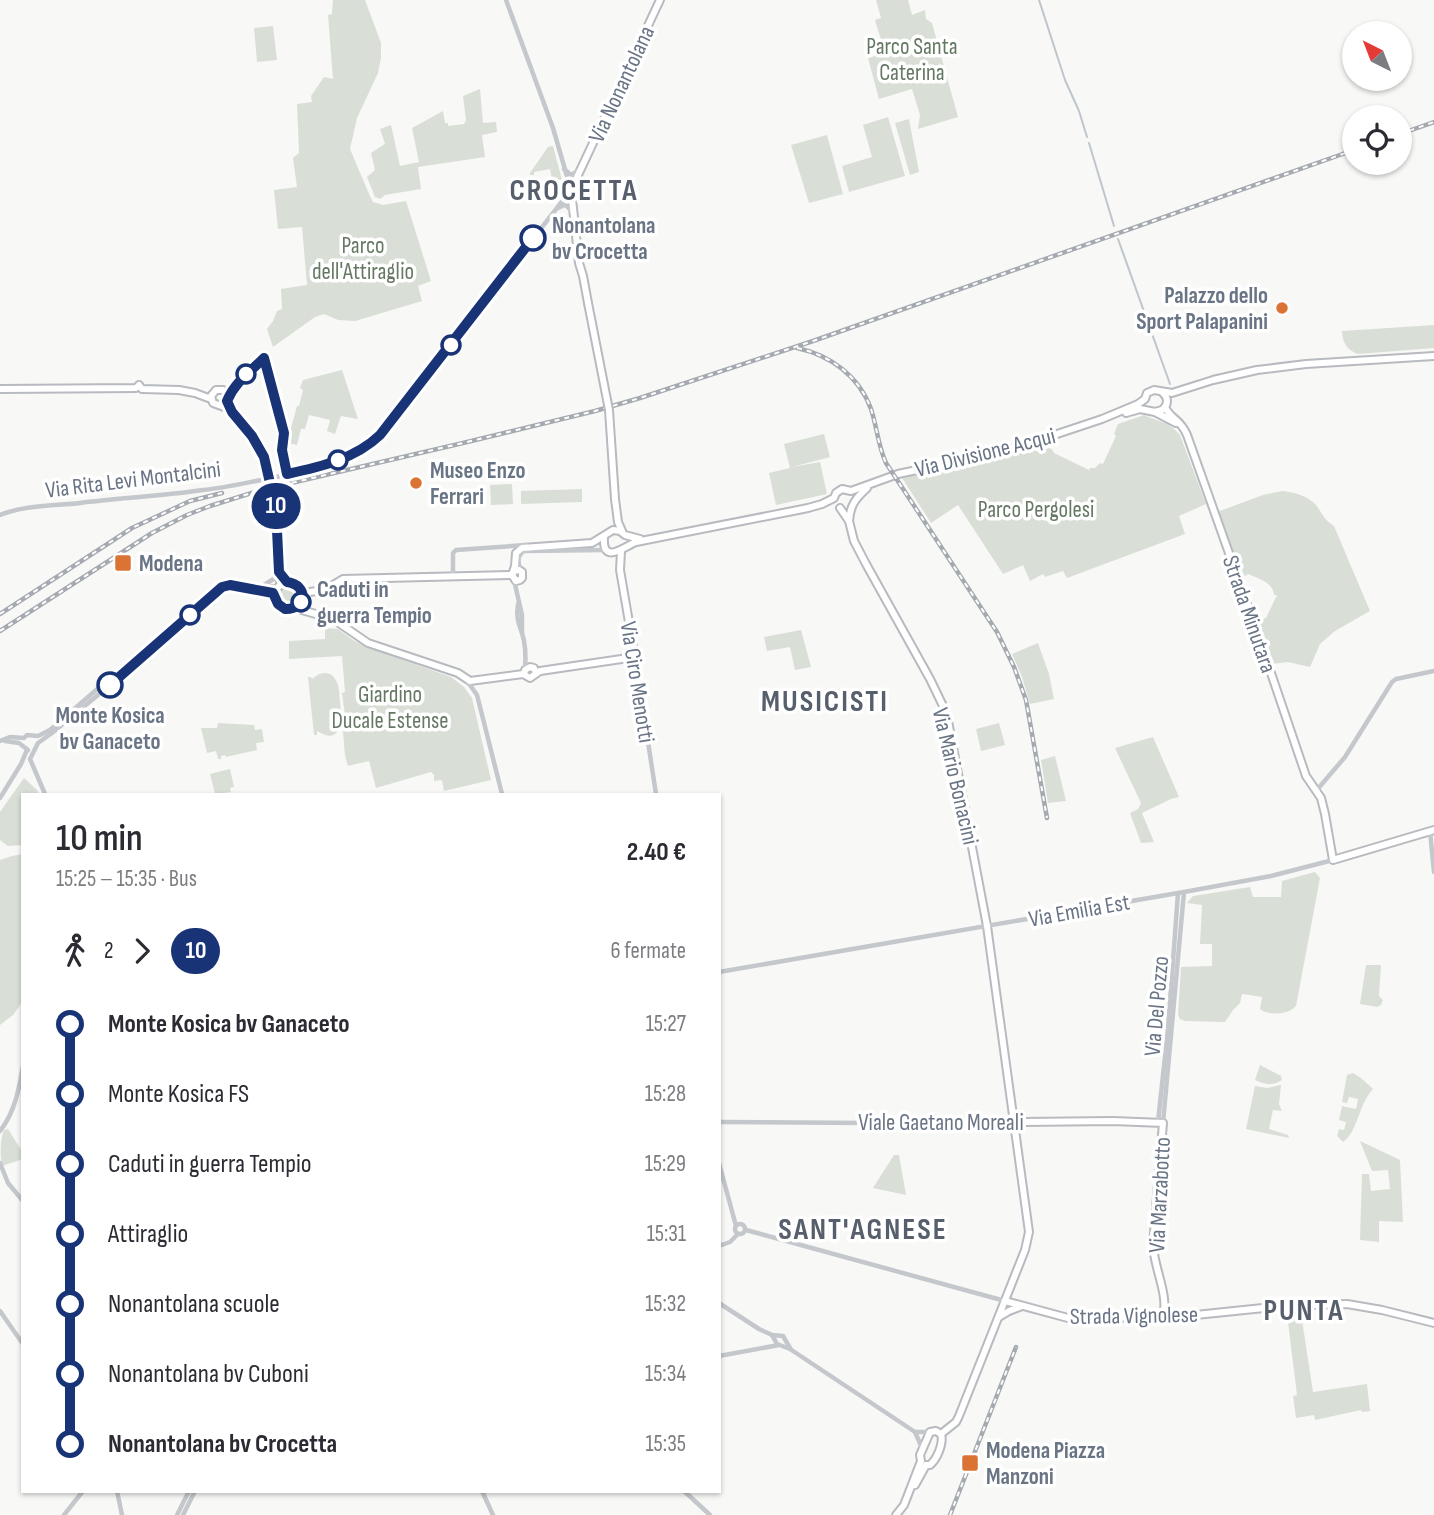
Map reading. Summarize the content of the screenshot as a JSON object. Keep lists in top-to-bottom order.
{
  "streets": {
    "main road": [
      "Via Nonantolana",
      "Via Divisione Acqui",
      "Strada Minutara",
      "Via Ciro Menotti",
      "Via Mario Bonacini",
      "Via Emilia Est",
      "Viale Gaetano Moreali",
      "Via Marzabotto",
      "Strada Vignolese"
    ],
    "street": ["Via Rita Levi Montalcini", "Via Del Pozzo"]
  },
  "crossings": [
    ["Via Nonantolana", "Via Rita Levi Montalcini"],
    ["Via Divisione Acqui", "Strada Minutara"],
    ["Via Divisione Acqui", "Via Mario Bonacini"],
    ["Strada Minutara", "Via Emilia Est"],
    ["Via Mario Bonacini", "Via Emilia Est"],
    ["Via Mario Bonacini", "Viale Gaetano Moreali"],
    ["Via Mario Bonacini", "Strada Vignolese"],
    ["Via Emilia Est", "Via Del Pozzo"],
    ["Via Del Pozzo", "Viale Gaetano Moreali"],
    ["Via Del Pozzo", "Via Marzabotto"],
    ["Viale Gaetano Moreali", "Via Marzabotto"],
    ["Via Marzabotto", "Strada Vignolese"]
  ],
  "districts": [
    "CROCETTA",
    "MUSICISTI",
    "SANT'AGNESE",
    "PUNTA"
  ],
  "parks": [
    "Parco Santa Caterina",
    "Parco dell'Attiraglio",
    "Parco Pergolesi",
    "Giardino Ducale Estense"
  ],
  "places": {
    "other": [
      "Nonantolana bv Crocetta",
      "Palazzo dello Sport Palapanini",
      "Museo Enzo Ferrari",
      "Caduti in guerra Tempio",
      "Monte Kosica bv Ganaceto"
    ],
    "transit": ["Modena", "Modena Piazza Manzoni"]
  },
  "lines": ["bus line 10"],
  "north": "top left",
  "page": {
    "on_map": "10",
    "heading": ["10 min", "15:25 – 15:35 · Bus", "2.40 €"],
    "legs": ["2", "10", "6 fermate"],
    "list": [
      {
        "name": "Monte Kosica bv Ganaceto",
        "value": "15:27"
      },
      {
        "name": "Monte Kosica FS",
        "value": "15:28"
      },
      {
        "name": "Caduti in guerra Tempio",
        "value": "15:29"
      },
      {
        "name": "Attiraglio",
        "value": "15:31"
      },
      {
        "name": "Nonantolana scuole",
        "value": "15:32"
      },
      {
        "name": "Nonantolana bv Cuboni",
        "value": "15:34"
      },
      {
        "name": "Nonantolana bv Crocetta",
        "value": "15:35"
      }
    ]
  }
}
